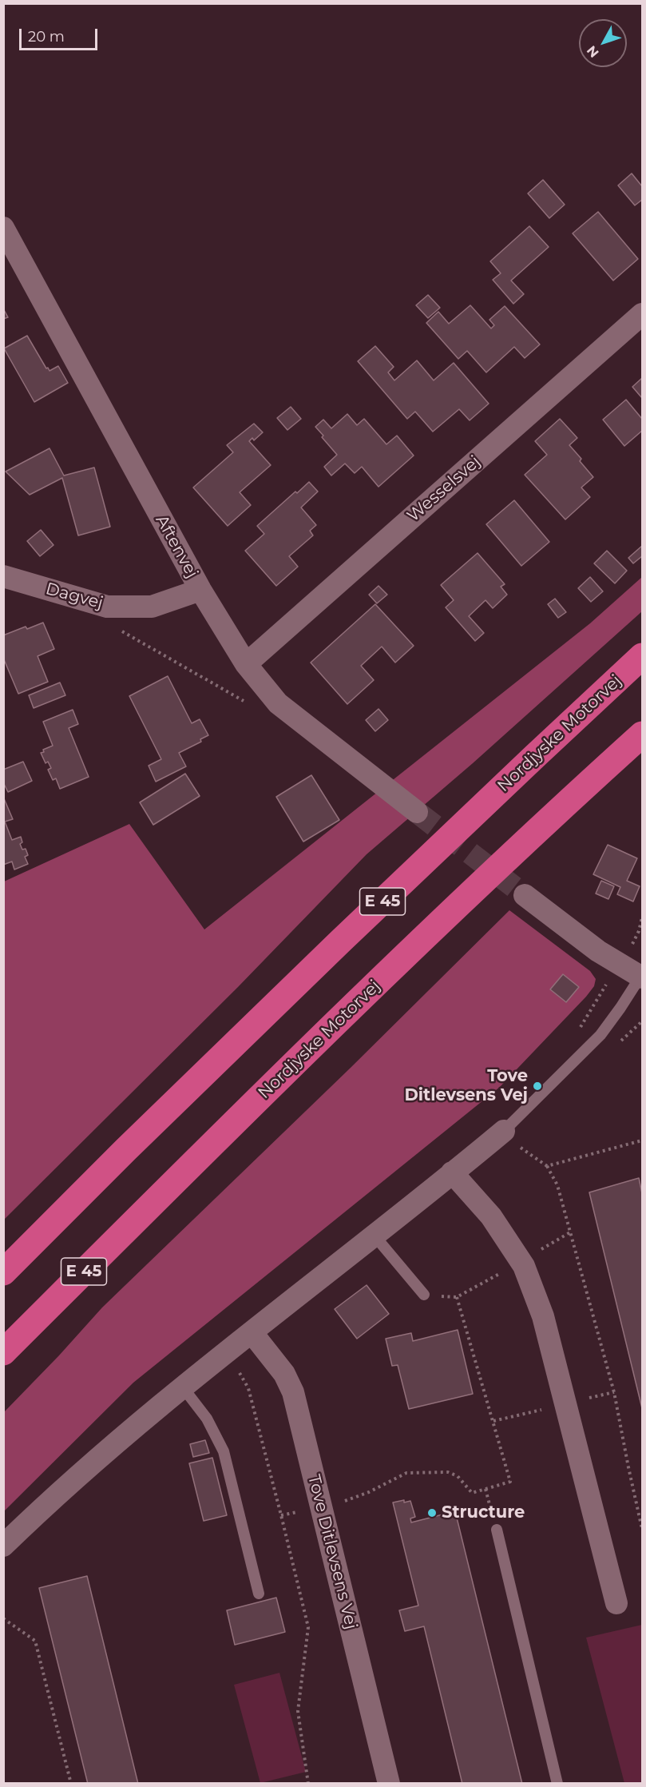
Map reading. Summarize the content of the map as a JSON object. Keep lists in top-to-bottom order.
{
  "streets": {
    "highway": ["Nordjyske Motorvej", "E 45"],
    "street": [
      "Wesselsvej",
      "Aftenvej",
      "Dagvej",
      "Tove Ditlevsens Vej"
    ]
  },
  "crossings": [
    ["Wesselsvej", "Aftenvej"],
    ["Aftenvej", "Dagvej"]
  ],
  "places": ["Tove Ditlevsens Vej", "Structure"],
  "scale_bar": "20 m",
  "north": "bottom left"
}
